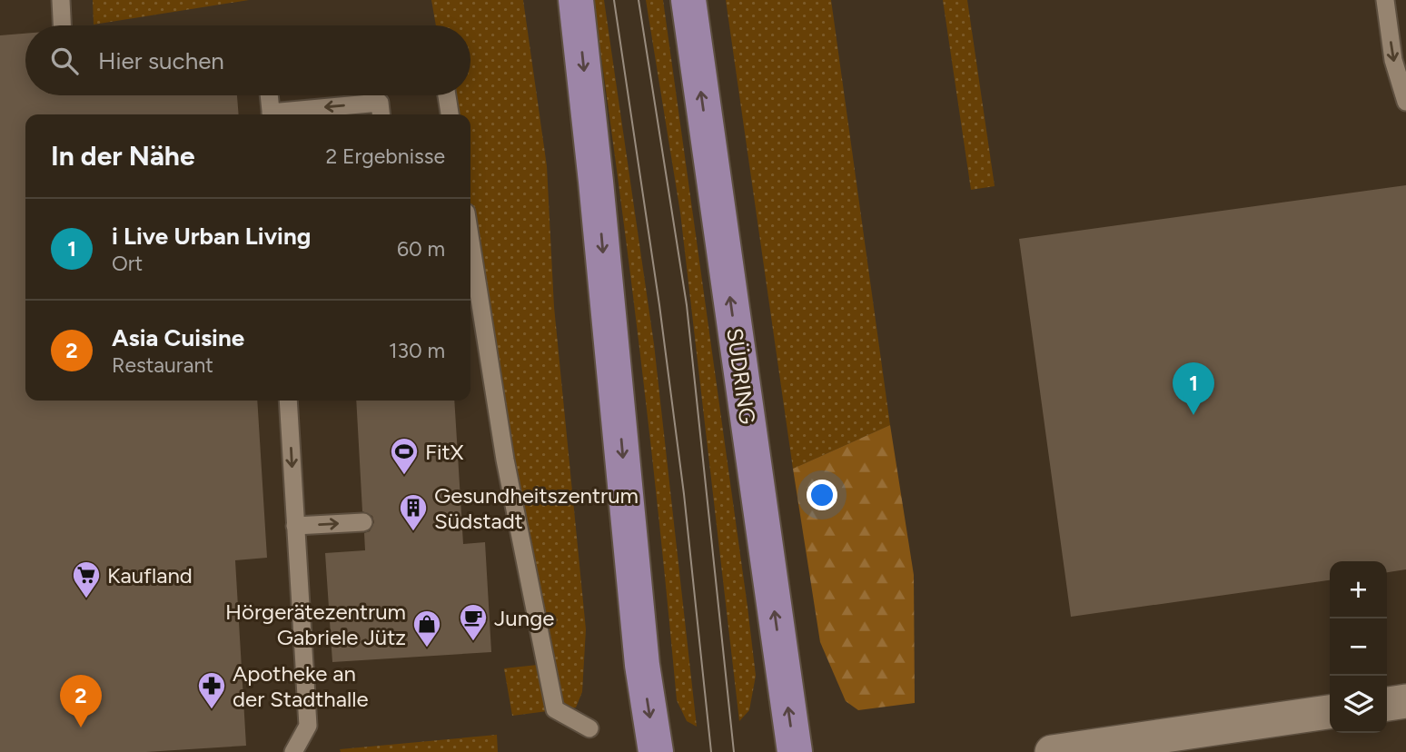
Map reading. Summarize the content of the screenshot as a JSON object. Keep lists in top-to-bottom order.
{
  "streets": {
    "main road": ["SÜDRING"]
  },
  "places": {
    "sports": ["FitX"],
    "building": ["Gesundheitszentrum Südstadt"],
    "supermarket": ["Kaufland"],
    "cafe": ["Junge"],
    "shop": ["Hörgerätezentrum Gabriele Jütz"],
    "pharmacy": ["Apotheke an der Stadthalle"]
  },
  "page": {
    "search": "Hier suchen",
    "heading": ["In der Nähe", "2 Ergebnisse"],
    "list": [
      {
        "mark": "1",
        "name": "i Live Urban Living",
        "note": "Ort",
        "value": "60 m"
      },
      {
        "mark": "2",
        "name": "Asia Cuisine",
        "note": "Restaurant",
        "value": "130 m"
      }
    ],
    "pins": ["1", "2"],
    "map_buttons": ["+", "−"]
  }
}
